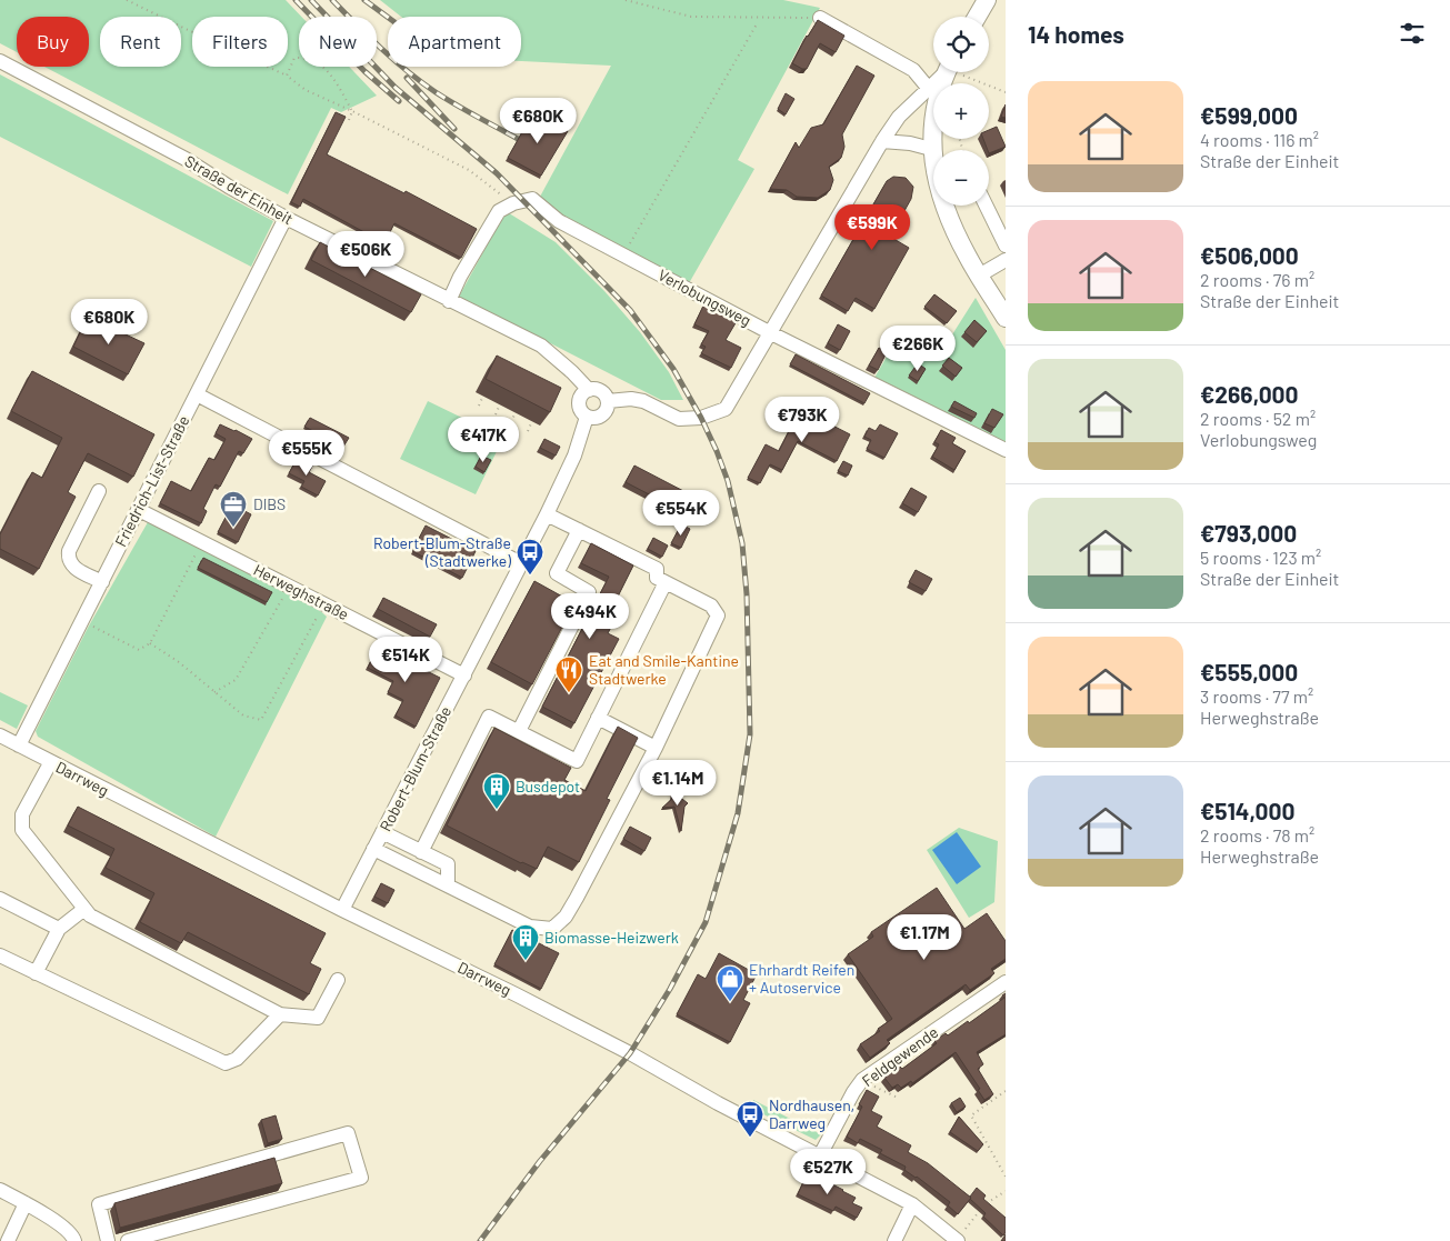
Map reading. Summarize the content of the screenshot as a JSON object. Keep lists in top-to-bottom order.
{
  "streets": {
    "street": [
      "Straße der Einheit",
      "Verlobungsweg",
      "Friedrich-List-Straße",
      "Herweghstraße",
      "Robert-Blum-Straße",
      "Darrweg",
      "Feldgewende"
    ]
  },
  "crossings": [
    ["Straße der Einheit", "Friedrich-List-Straße"],
    ["Straße der Einheit", "Robert-Blum-Straße"],
    ["Friedrich-List-Straße", "Herweghstraße"],
    ["Friedrich-List-Straße", "Darrweg"],
    ["Herweghstraße", "Robert-Blum-Straße"],
    ["Robert-Blum-Straße", "Darrweg"],
    ["Darrweg", "Feldgewende"]
  ],
  "places": {
    "office": ["DIBS"],
    "bus stop": ["Robert-Blum-Straße (Stadtwerke)", "Nordhausen, Darrweg"],
    "restaurant": ["Eat and Smile-Kantine Stadtwerke"],
    "building": ["Busdepot", "Biomasse-Heizwerk"],
    "shop": ["Ehrhardt Reifen + Autoservice"]
  },
  "page": {
    "heading": "14 homes",
    "map_buttons": ["+", "−"],
    "chip": [
      "Buy",
      "Rent",
      "Filters",
      "New",
      "Apartment"
    ],
    "list": [
      {
        "name": "€599,000",
        "note": "4 rooms · 116 m² · Straße der Einheit"
      },
      {
        "name": "€506,000",
        "note": "2 rooms · 76 m² · Straße der Einheit"
      },
      {
        "name": "€266,000",
        "note": "2 rooms · 52 m² · Verlobungsweg"
      },
      {
        "name": "€793,000",
        "note": "5 rooms · 123 m² · Straße der Einheit"
      },
      {
        "name": "€555,000",
        "note": "3 rooms · 77 m² · Herweghstraße"
      },
      {
        "name": "€514,000",
        "note": "2 rooms · 78 m² · Herweghstraße"
      }
    ],
    "price": [
      "€680K",
      "€599K",
      "€506K",
      "€680K",
      "€266K",
      "€793K",
      "€417K",
      "€555K",
      "€554K",
      "€494K",
      "€514K",
      "€1.14M",
      "€1.17M",
      "€527K"
    ]
  }
}
